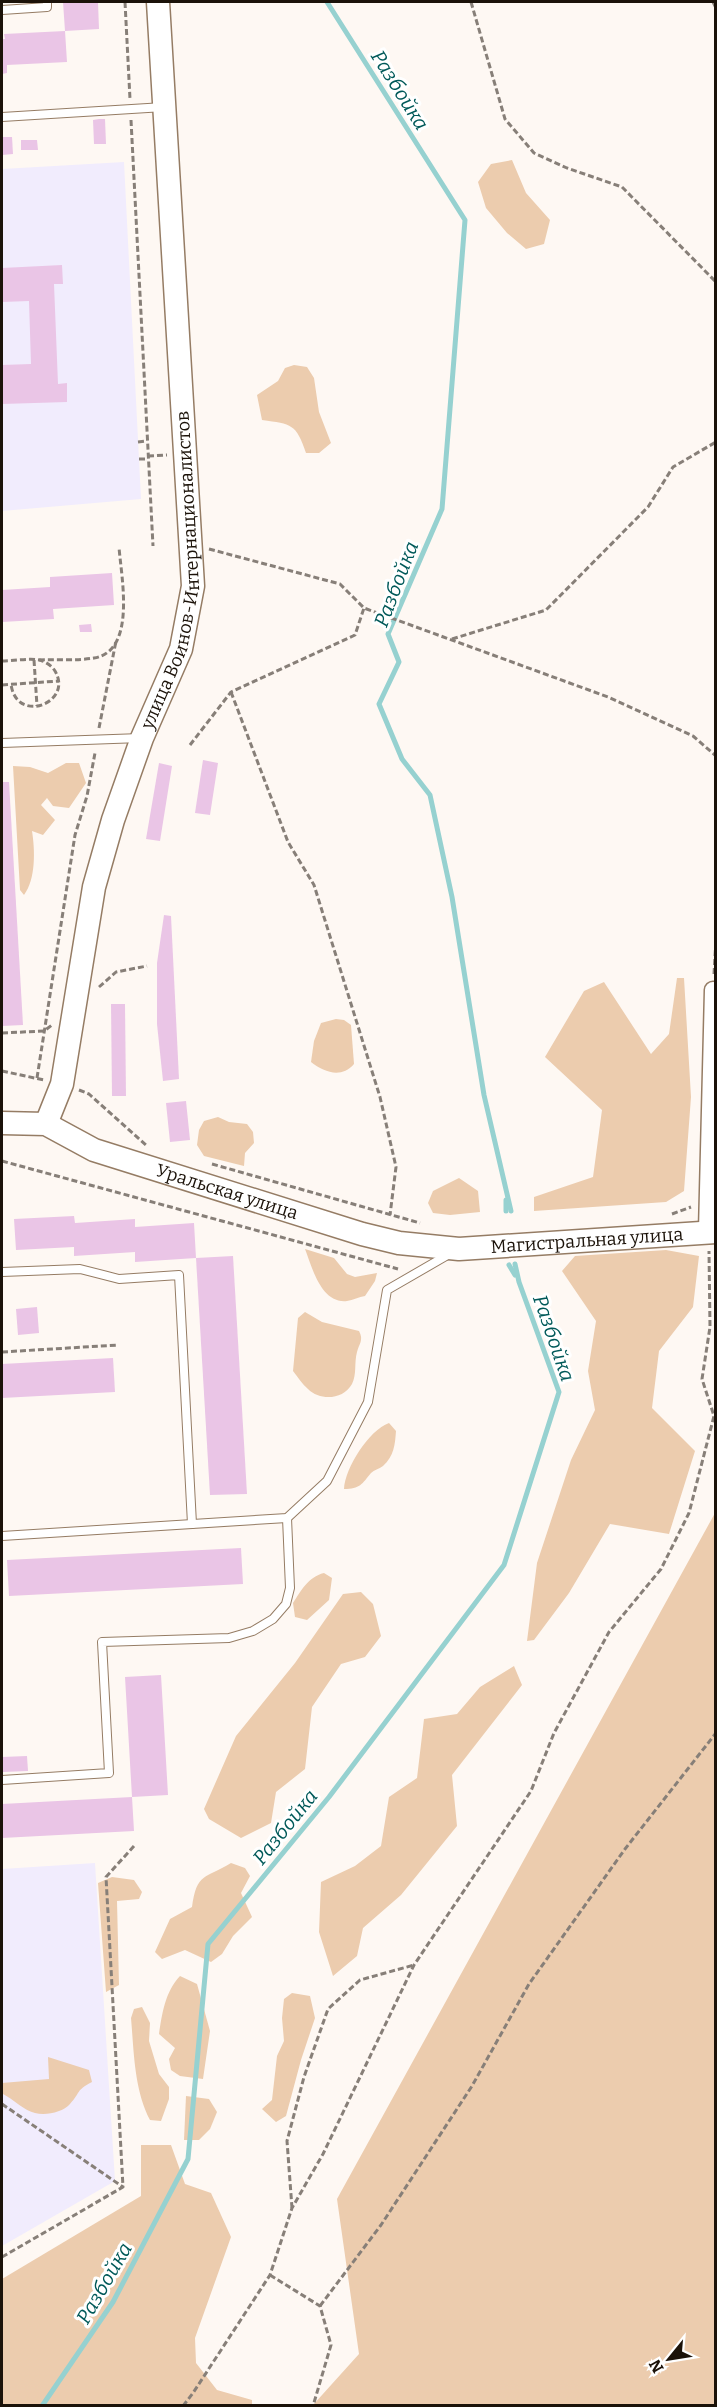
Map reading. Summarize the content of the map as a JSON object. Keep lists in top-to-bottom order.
{
  "streets": {
    "street": ["улица Воинов-Интернационалистов", "Уральская улица", "Магистральная улица"]
  },
  "crossings": [
    ["улица Воинов-Интернационалистов", "Уральская улица"],
    ["Уральская улица", "Магистральная улица"]
  ],
  "water": ["Разбойка"],
  "north": "bottom left"
}
